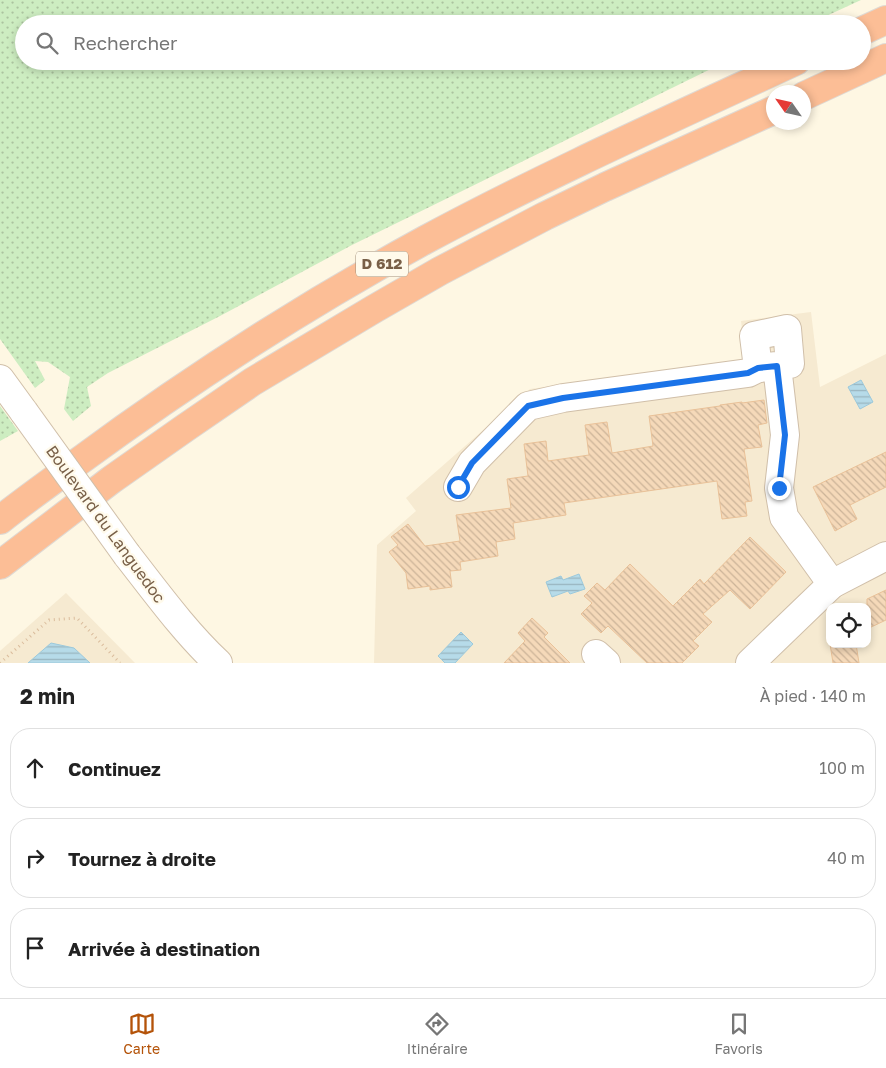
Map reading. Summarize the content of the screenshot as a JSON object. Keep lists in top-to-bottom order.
{
  "streets": {
    "highway": ["D 612"],
    "street": ["Boulevard du Languedoc"]
  },
  "north": "top left",
  "page": {
    "search": "Rechercher",
    "heading": ["2 min", "À pied · 140 m"],
    "list": [
      ["Continuez", "100 m"],
      ["Tournez à droite", "40 m"],
      "Arrivée à destination"
    ],
    "nav": ["Carte", "Itinéraire", "Favoris"]
  }
}
